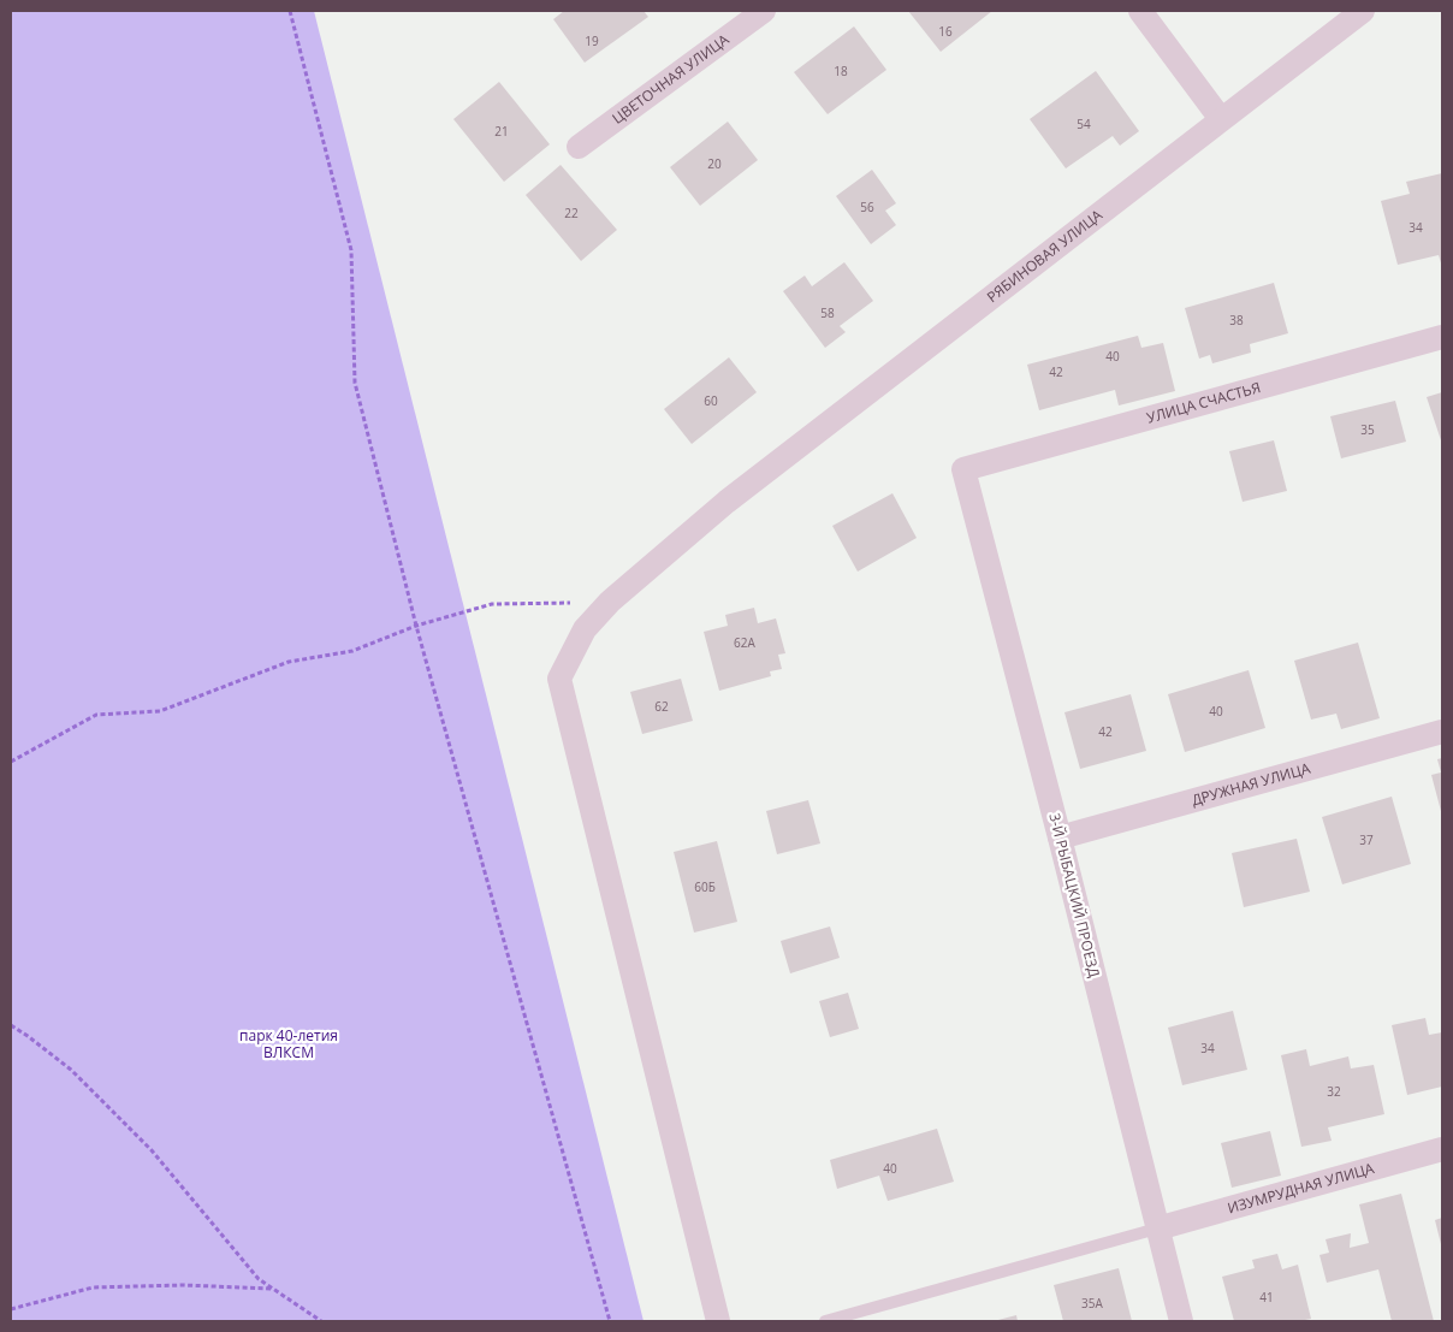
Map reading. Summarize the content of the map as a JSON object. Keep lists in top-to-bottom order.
{
  "streets": {
    "street": [
      "ЦВЕТОЧНАЯ УЛИЦА",
      "РЯБИНОВАЯ УЛИЦА",
      "УЛИЦА СЧАСТЬЯ",
      "ДРУЖНАЯ УЛИЦА",
      "3-Й РЫБАЦКИЙ ПРОЕЗД",
      "ИЗУМРУДНАЯ УЛИЦА"
    ]
  },
  "crossings": [
    ["УЛИЦА СЧАСТЬЯ", "3-Й РЫБАЦКИЙ ПРОЕЗД"],
    ["ДРУЖНАЯ УЛИЦА", "3-Й РЫБАЦКИЙ ПРОЕЗД"],
    ["3-Й РЫБАЦКИЙ ПРОЕЗД", "ИЗУМРУДНАЯ УЛИЦА"]
  ],
  "parks": ["парк 40-летия ВЛКСМ"],
  "house_numbers": [
    "16",
    "19",
    "18",
    "54",
    "21",
    "20",
    "56",
    "22",
    "34",
    "58",
    "38",
    "40",
    "42",
    "60",
    "35",
    "62А",
    "62",
    "40",
    "42",
    "37",
    "60Б",
    "34",
    "32",
    "40",
    "41",
    "35А"
  ]
}
